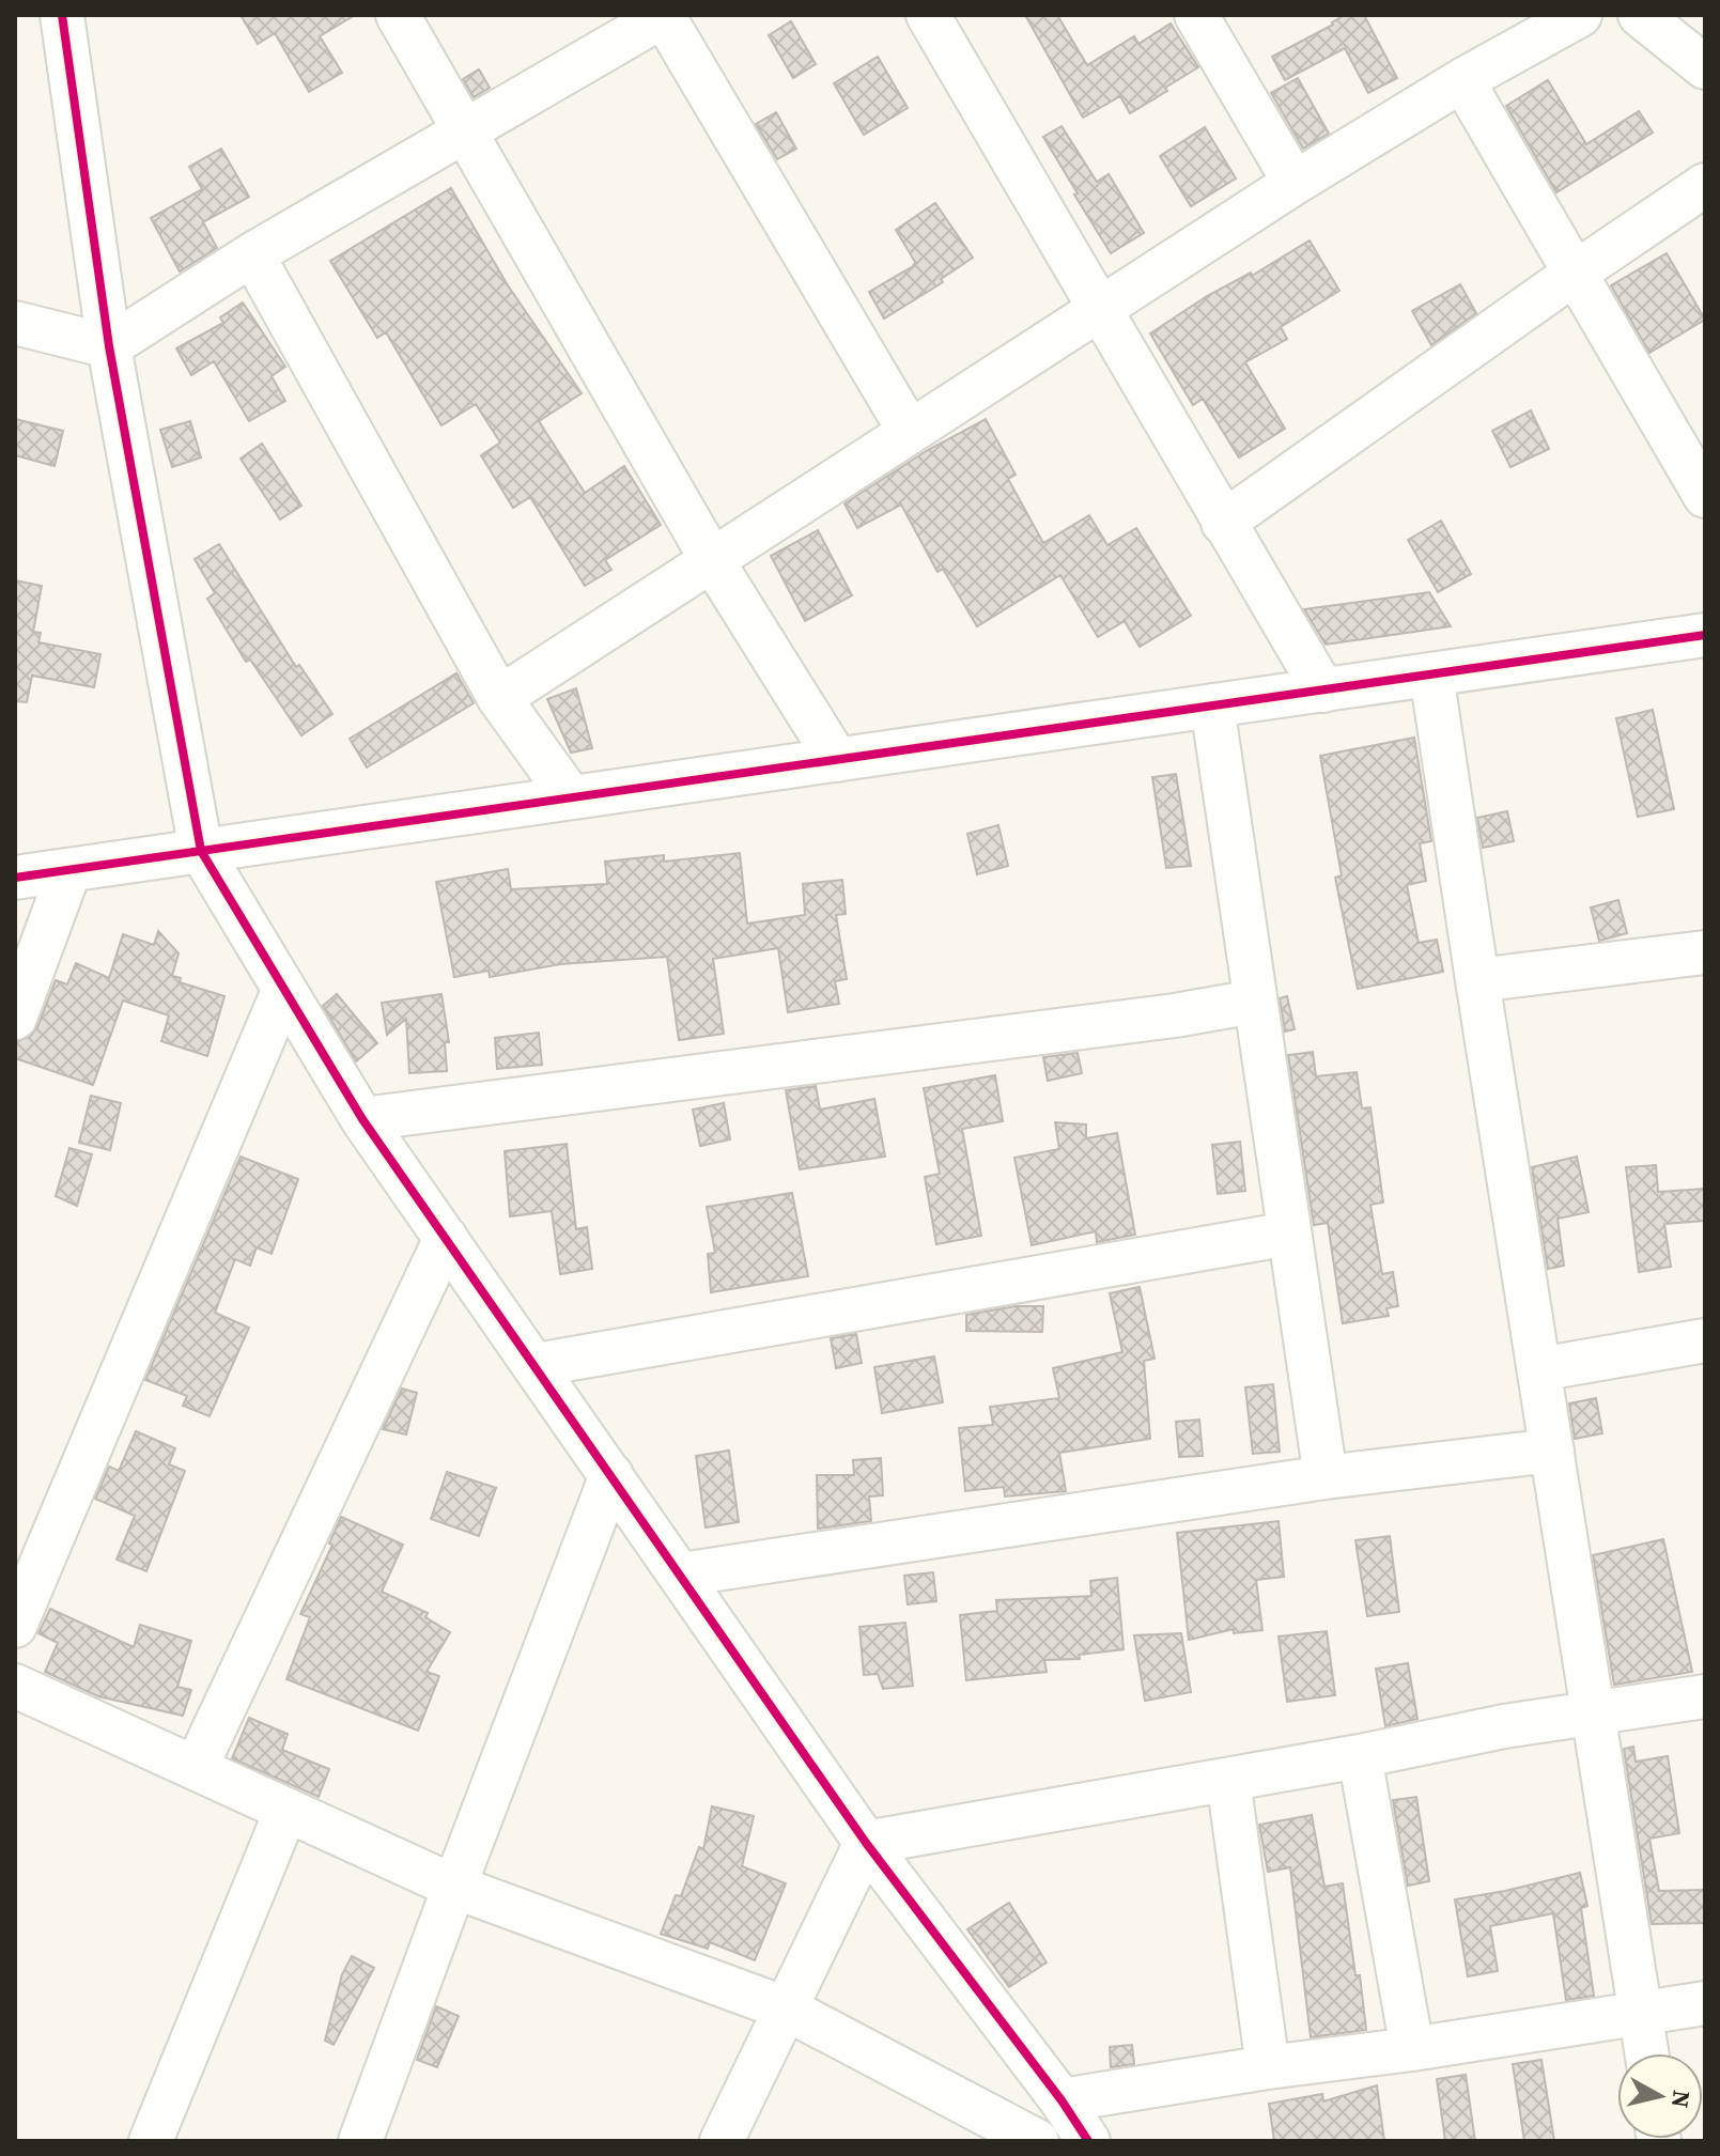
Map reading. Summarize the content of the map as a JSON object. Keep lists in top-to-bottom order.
{
  "north": "right"
}
